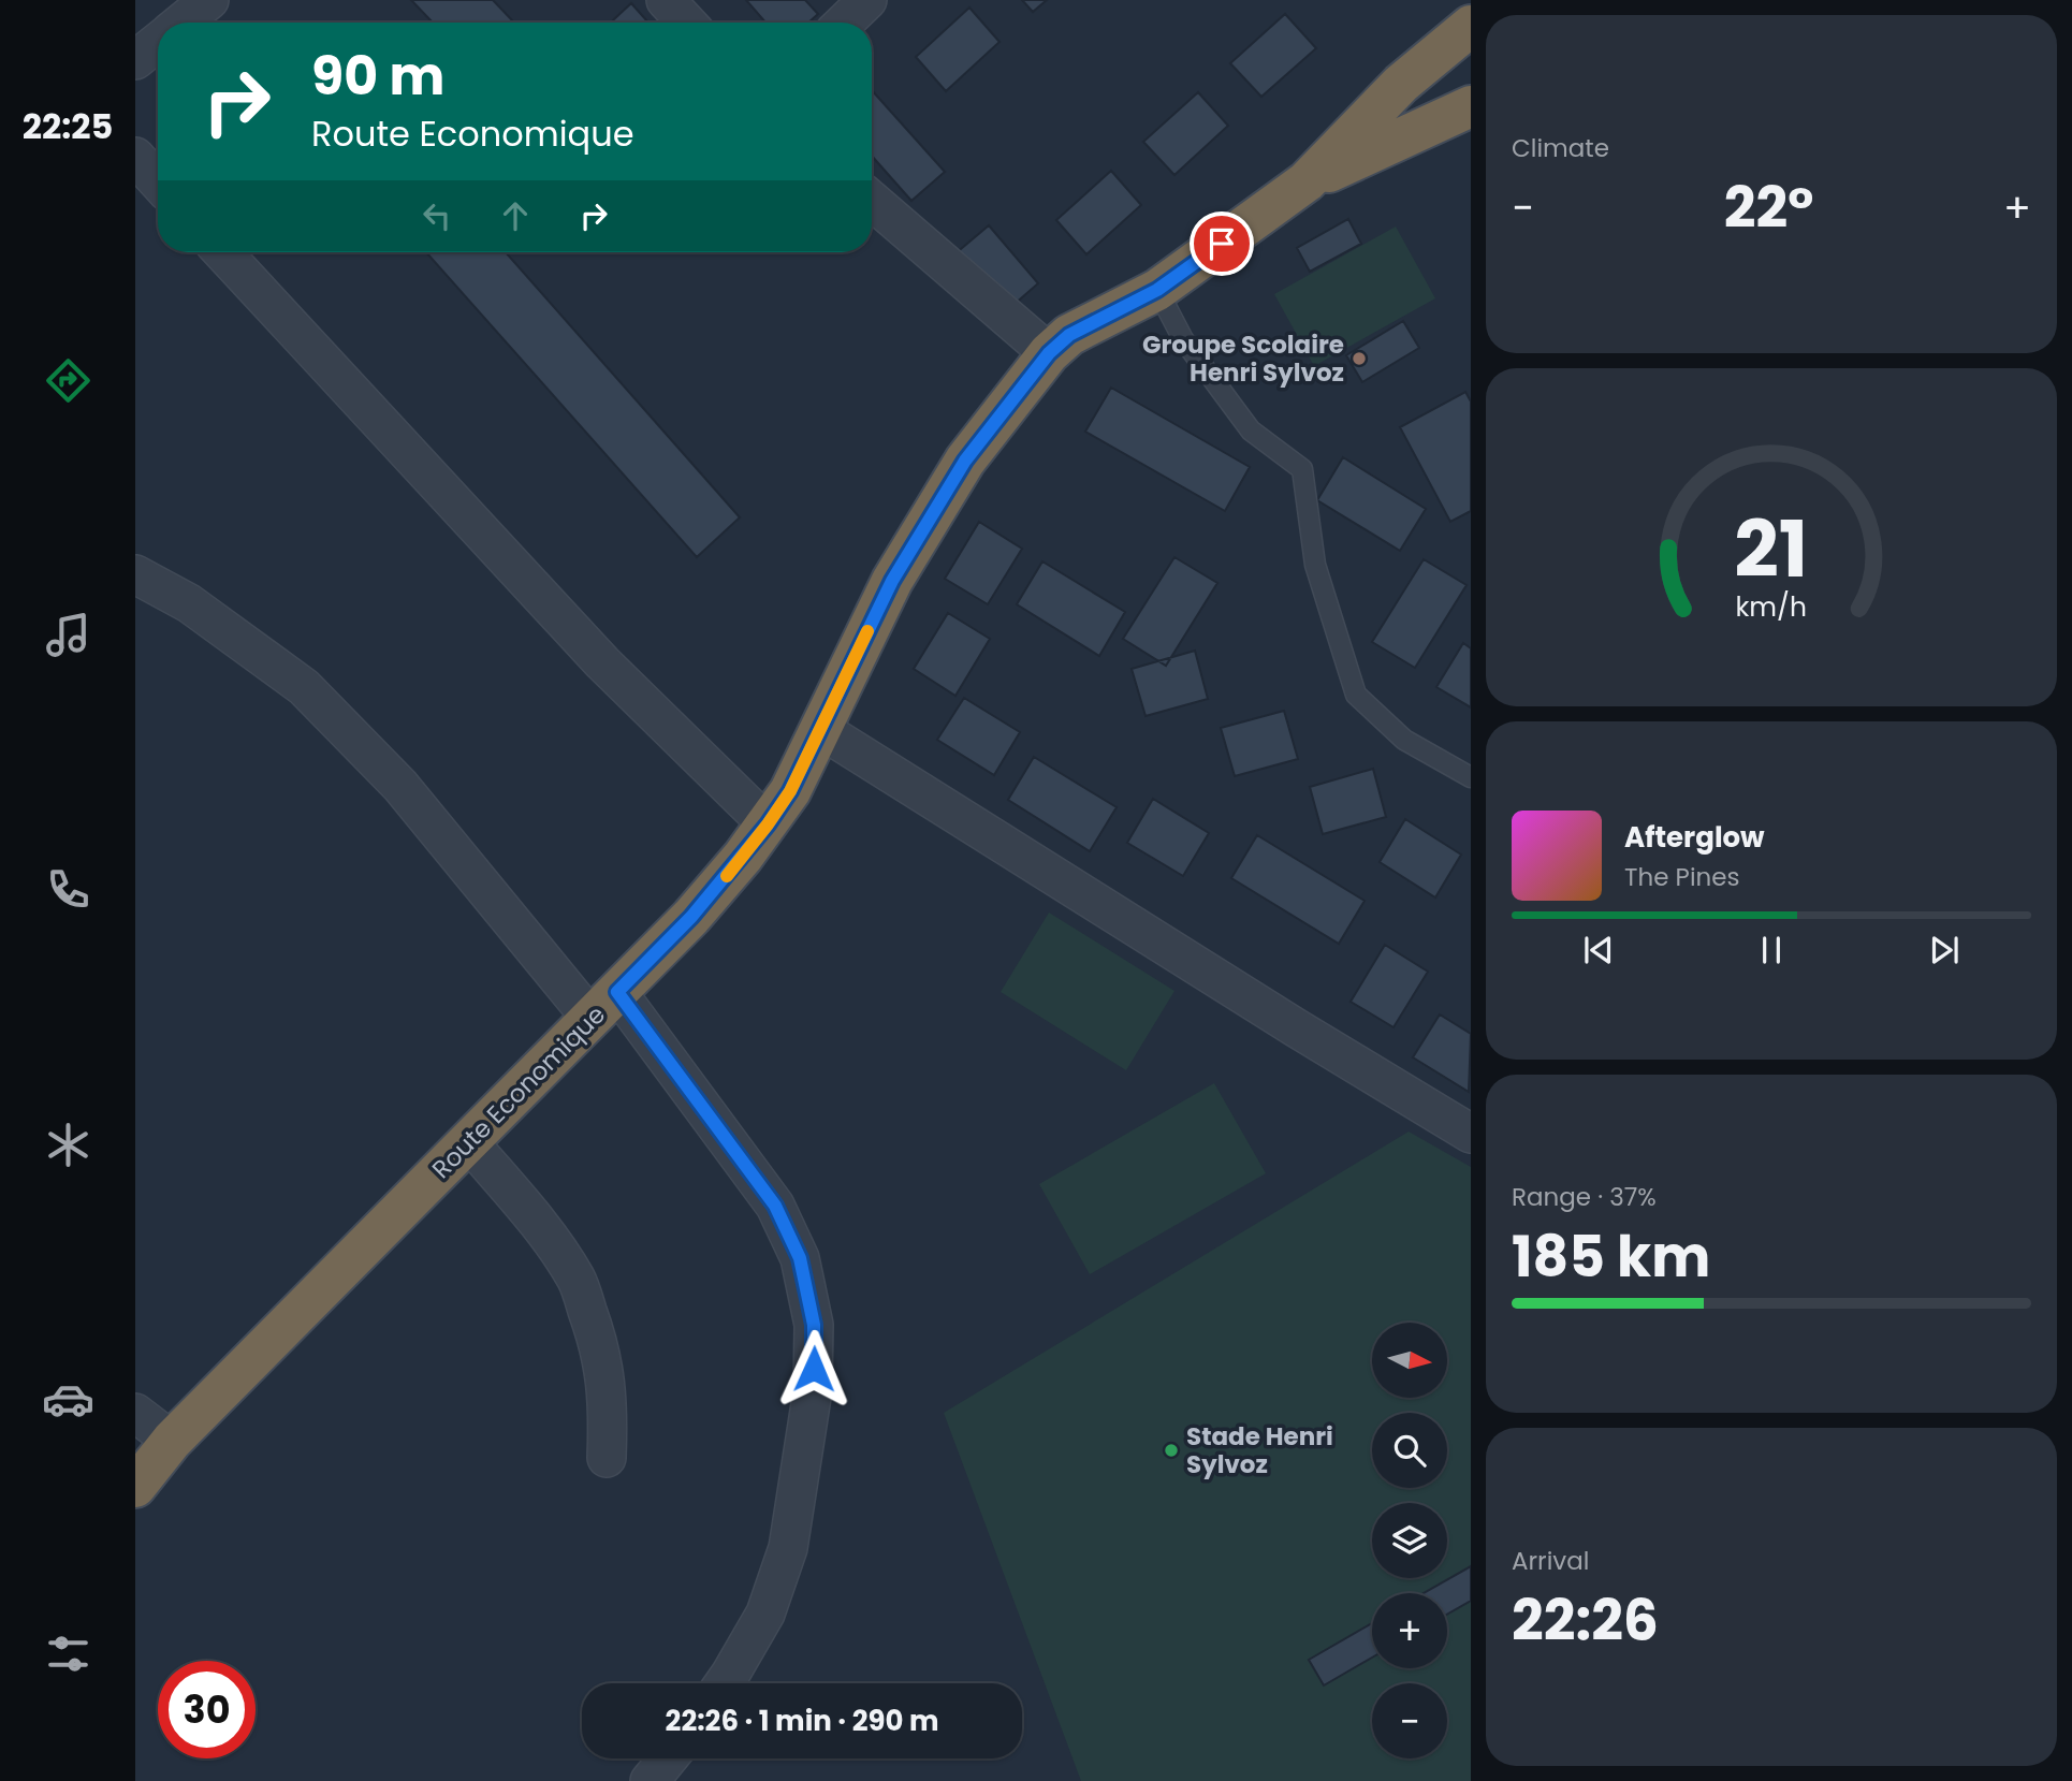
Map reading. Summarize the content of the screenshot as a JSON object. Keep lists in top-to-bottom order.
{
  "streets": {
    "highway": ["Route Economique"]
  },
  "places": ["Groupe Scolaire Henri Sylvoz", "Stade Henri Sylvoz"],
  "north": "right",
  "page": {
    "tabs": "22:25",
    "tile": [
      "Climate",
      ["Range · 37%", "185 km"],
      ["Arrival", "22:26"]
    ],
    "turn": ["90 m", "Route Economique"],
    "heat": ["−", "22°", "+"],
    "song": ["Afterglow", "The Pines"],
    "map_buttons": ["+", "−"],
    "limit": "30",
    "trip": "22:26 · 1 min · 290 m",
    "gauge": ["21", "km/h"]
  }
}
